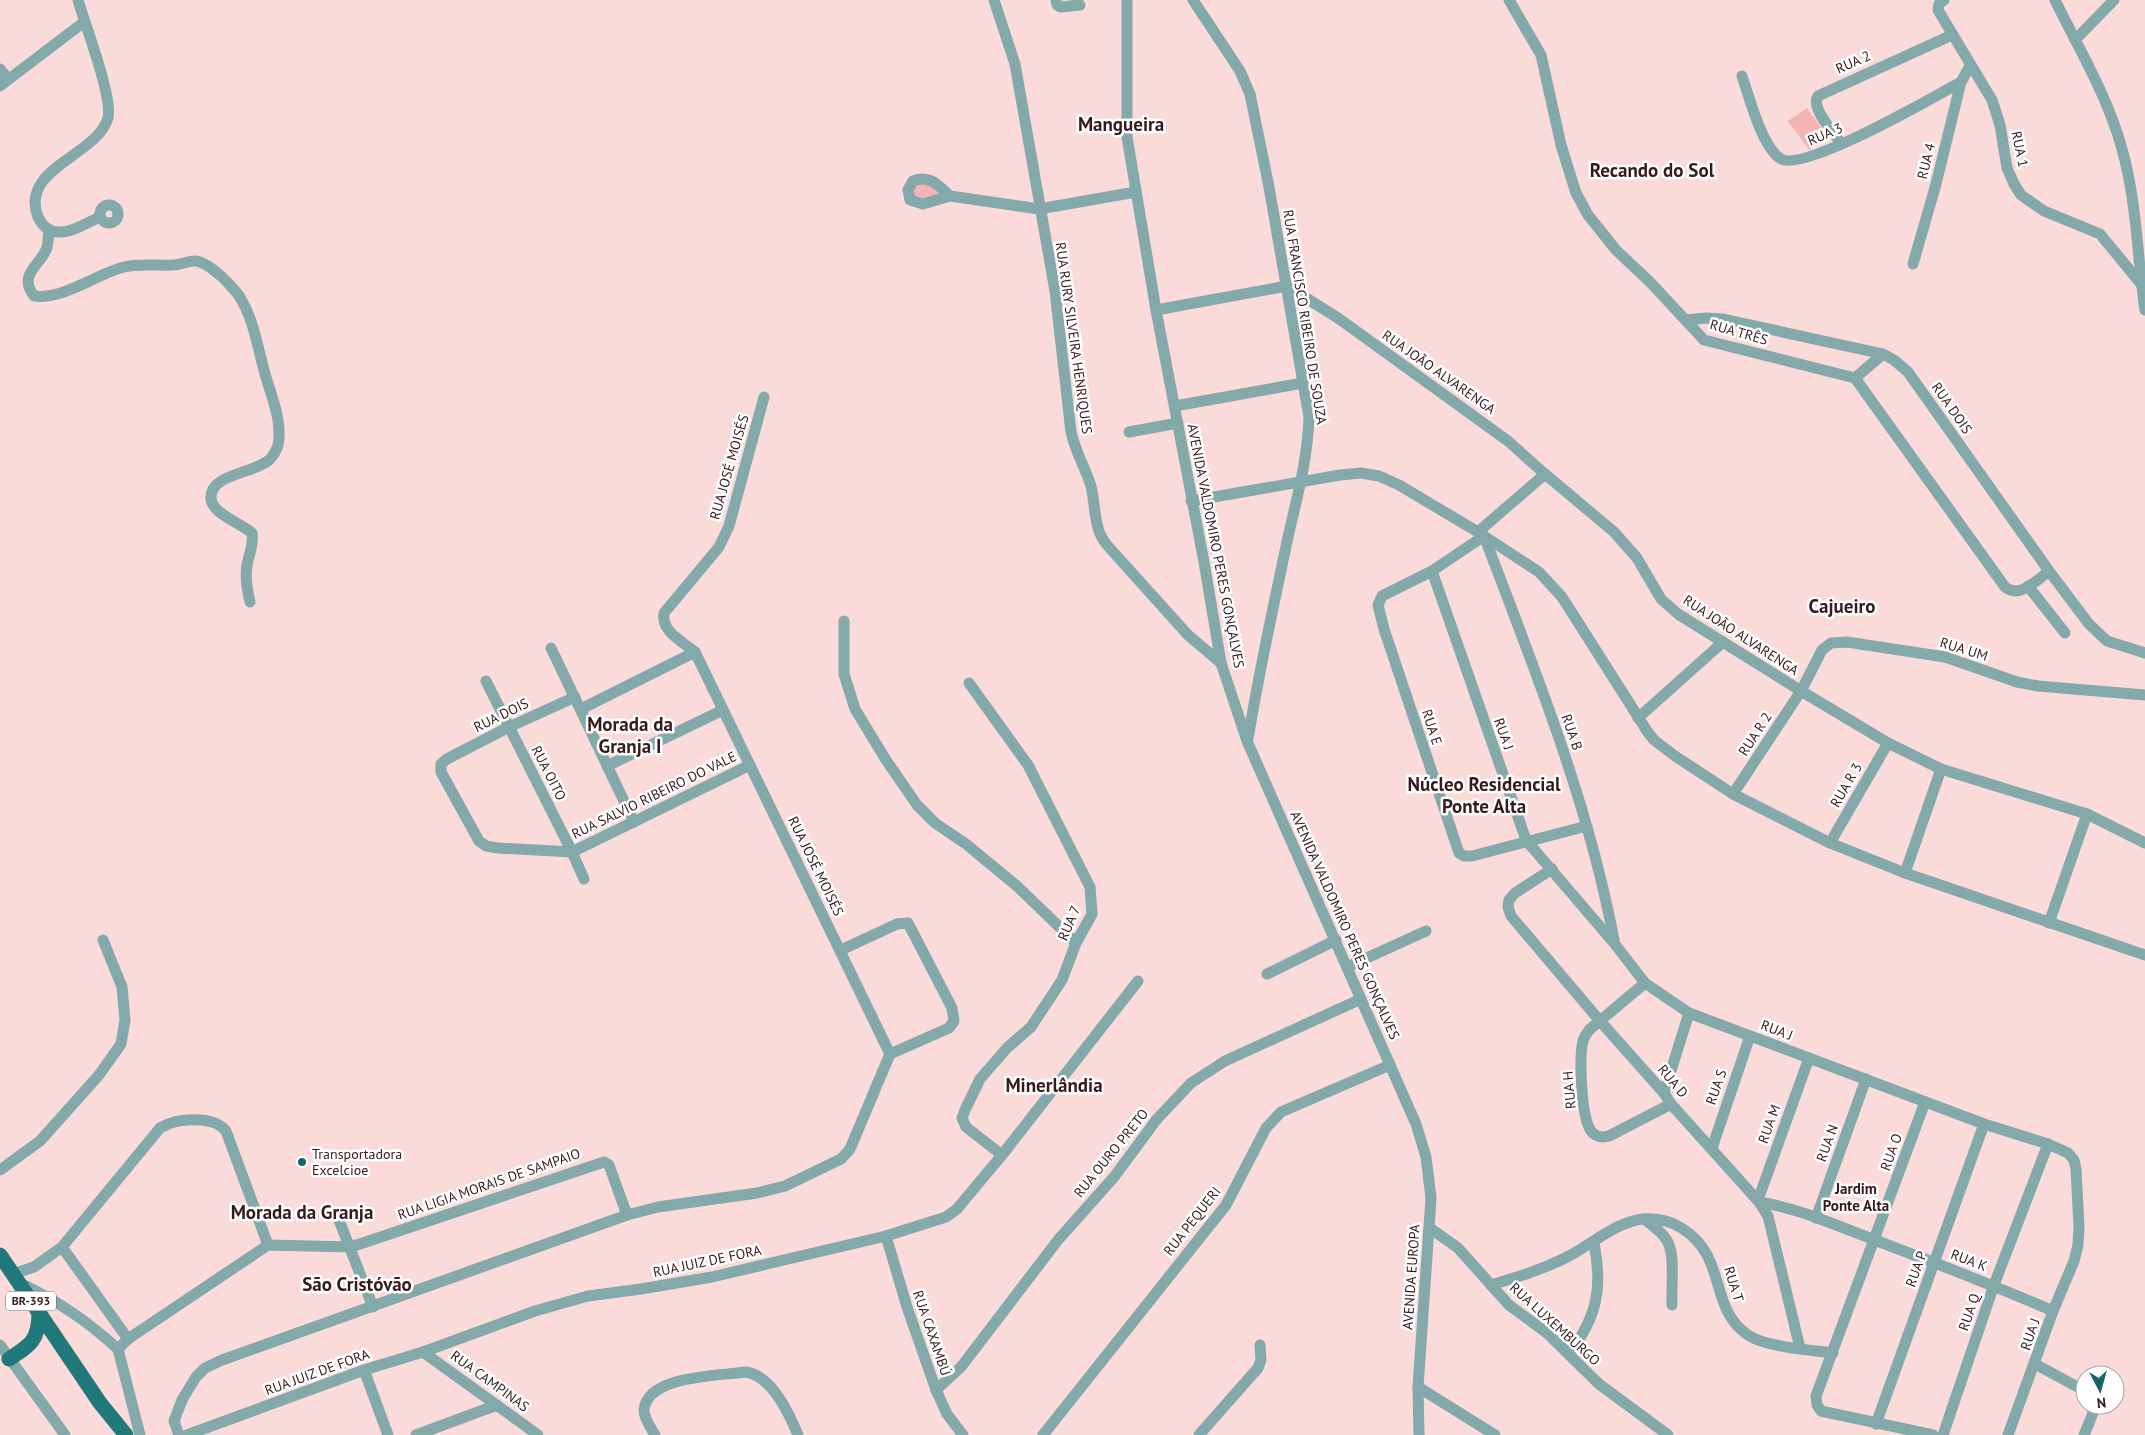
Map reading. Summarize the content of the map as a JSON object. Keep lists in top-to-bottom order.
{
  "streets": {
    "main road": ["BR-393"],
    "street": [
      "RUA 2",
      "RUA 3",
      "RUA 1",
      "RUA 4",
      "RUA FRANCISCO RIBEIRO DE SOUZA",
      "RUA TRÊS",
      "RUA RURY SILVEIRA HENRIQUES",
      "RUA JOÃO ALVARENGA",
      "RUA DOIS",
      "RUA JOSÉ MOISÉS",
      "AVENIDA VALDOMIRO PERES GONÇALVES",
      "RUA UM",
      "RUA E",
      "RUA B",
      "RUA J",
      "RUA R 2",
      "RUA OITO",
      "RUA R 3",
      "RUA SALVIO RIBEIRO DO VALE",
      "RUA 7",
      "RUA D",
      "RUA S",
      "RUA H",
      "RUA M",
      "RUA N",
      "RUA O",
      "RUA OURO PRETO",
      "RUA LIGIA MORAIS DE SAMPAIO",
      "RUA PEQUERI",
      "RUA K",
      "RUA JUIZ DE FORA",
      "RUA P",
      "AVENIDA EUROPA",
      "RUA T",
      "RUA Q",
      "RUA LUXEMBURGO",
      "RUA CAXAMBÚ",
      "RUA CAMPINAS"
    ]
  },
  "crossings": [
    ["RUA 2", "RUA 3"],
    ["RUA 2", "RUA 1"],
    ["RUA 3", "RUA 4"],
    ["RUA 1", "RUA 4"],
    ["RUA FRANCISCO RIBEIRO DE SOUZA", "RUA JOÃO ALVARENGA"],
    ["RUA FRANCISCO RIBEIRO DE SOUZA", "AVENIDA VALDOMIRO PERES GONÇALVES"],
    ["RUA TRÊS", "RUA DOIS"],
    ["RUA RURY SILVEIRA HENRIQUES", "AVENIDA VALDOMIRO PERES GONÇALVES"],
    ["RUA JOÃO ALVARENGA", "RUA UM"],
    ["RUA JOÃO ALVARENGA", "RUA E"],
    ["RUA JOÃO ALVARENGA", "RUA R 2"],
    ["RUA JOÃO ALVARENGA", "RUA R 3"],
    ["RUA DOIS", "RUA OITO"],
    ["RUA DOIS", "RUA SALVIO RIBEIRO DO VALE"],
    ["RUA JOSÉ MOISÉS", "RUA SALVIO RIBEIRO DO VALE"],
    ["AVENIDA VALDOMIRO PERES GONÇALVES", "RUA OURO PRETO"],
    ["AVENIDA VALDOMIRO PERES GONÇALVES", "RUA PEQUERI"],
    ["AVENIDA VALDOMIRO PERES GONÇALVES", "AVENIDA EUROPA"],
    ["RUA UM", "RUA R 2"],
    ["RUA E", "RUA B"],
    ["RUA E", "RUA J"],
    ["RUA B", "RUA J"],
    ["RUA J", "RUA D"],
    ["RUA J", "RUA S"],
    ["RUA J", "RUA H"],
    ["RUA J", "RUA M"],
    ["RUA J", "RUA N"],
    ["RUA J", "RUA O"],
    ["RUA J", "RUA K"],
    ["RUA J", "RUA P"],
    ["RUA J", "RUA Q"],
    ["RUA OITO", "RUA SALVIO RIBEIRO DO VALE"],
    ["RUA 7", "RUA JUIZ DE FORA"],
    ["RUA D", "RUA S"],
    ["RUA D", "RUA H"],
    ["RUA D", "RUA M"],
    ["RUA D", "RUA K"],
    ["RUA D", "RUA T"],
    ["RUA M", "RUA K"],
    ["RUA N", "RUA K"],
    ["RUA O", "RUA K"],
    ["RUA OURO PRETO", "RUA CAXAMBÚ"],
    ["RUA K", "RUA P"],
    ["RUA K", "RUA Q"],
    ["RUA JUIZ DE FORA", "RUA CAXAMBÚ"],
    ["RUA JUIZ DE FORA", "RUA CAMPINAS"],
    ["AVENIDA EUROPA", "RUA LUXEMBURGO"],
    ["RUA T", "RUA LUXEMBURGO"]
  ],
  "districts": [
    "Mangueira",
    "Recando do Sol",
    "Cajueiro",
    "Morada da Granja I",
    "Núcleo Residencial Ponte Alta",
    "Minerlândia",
    "Jardim Ponte Alta",
    "Morada da Granja",
    "São Cristóvão"
  ],
  "places": ["Transportadora Excelcioe"],
  "north": "bottom"
}
